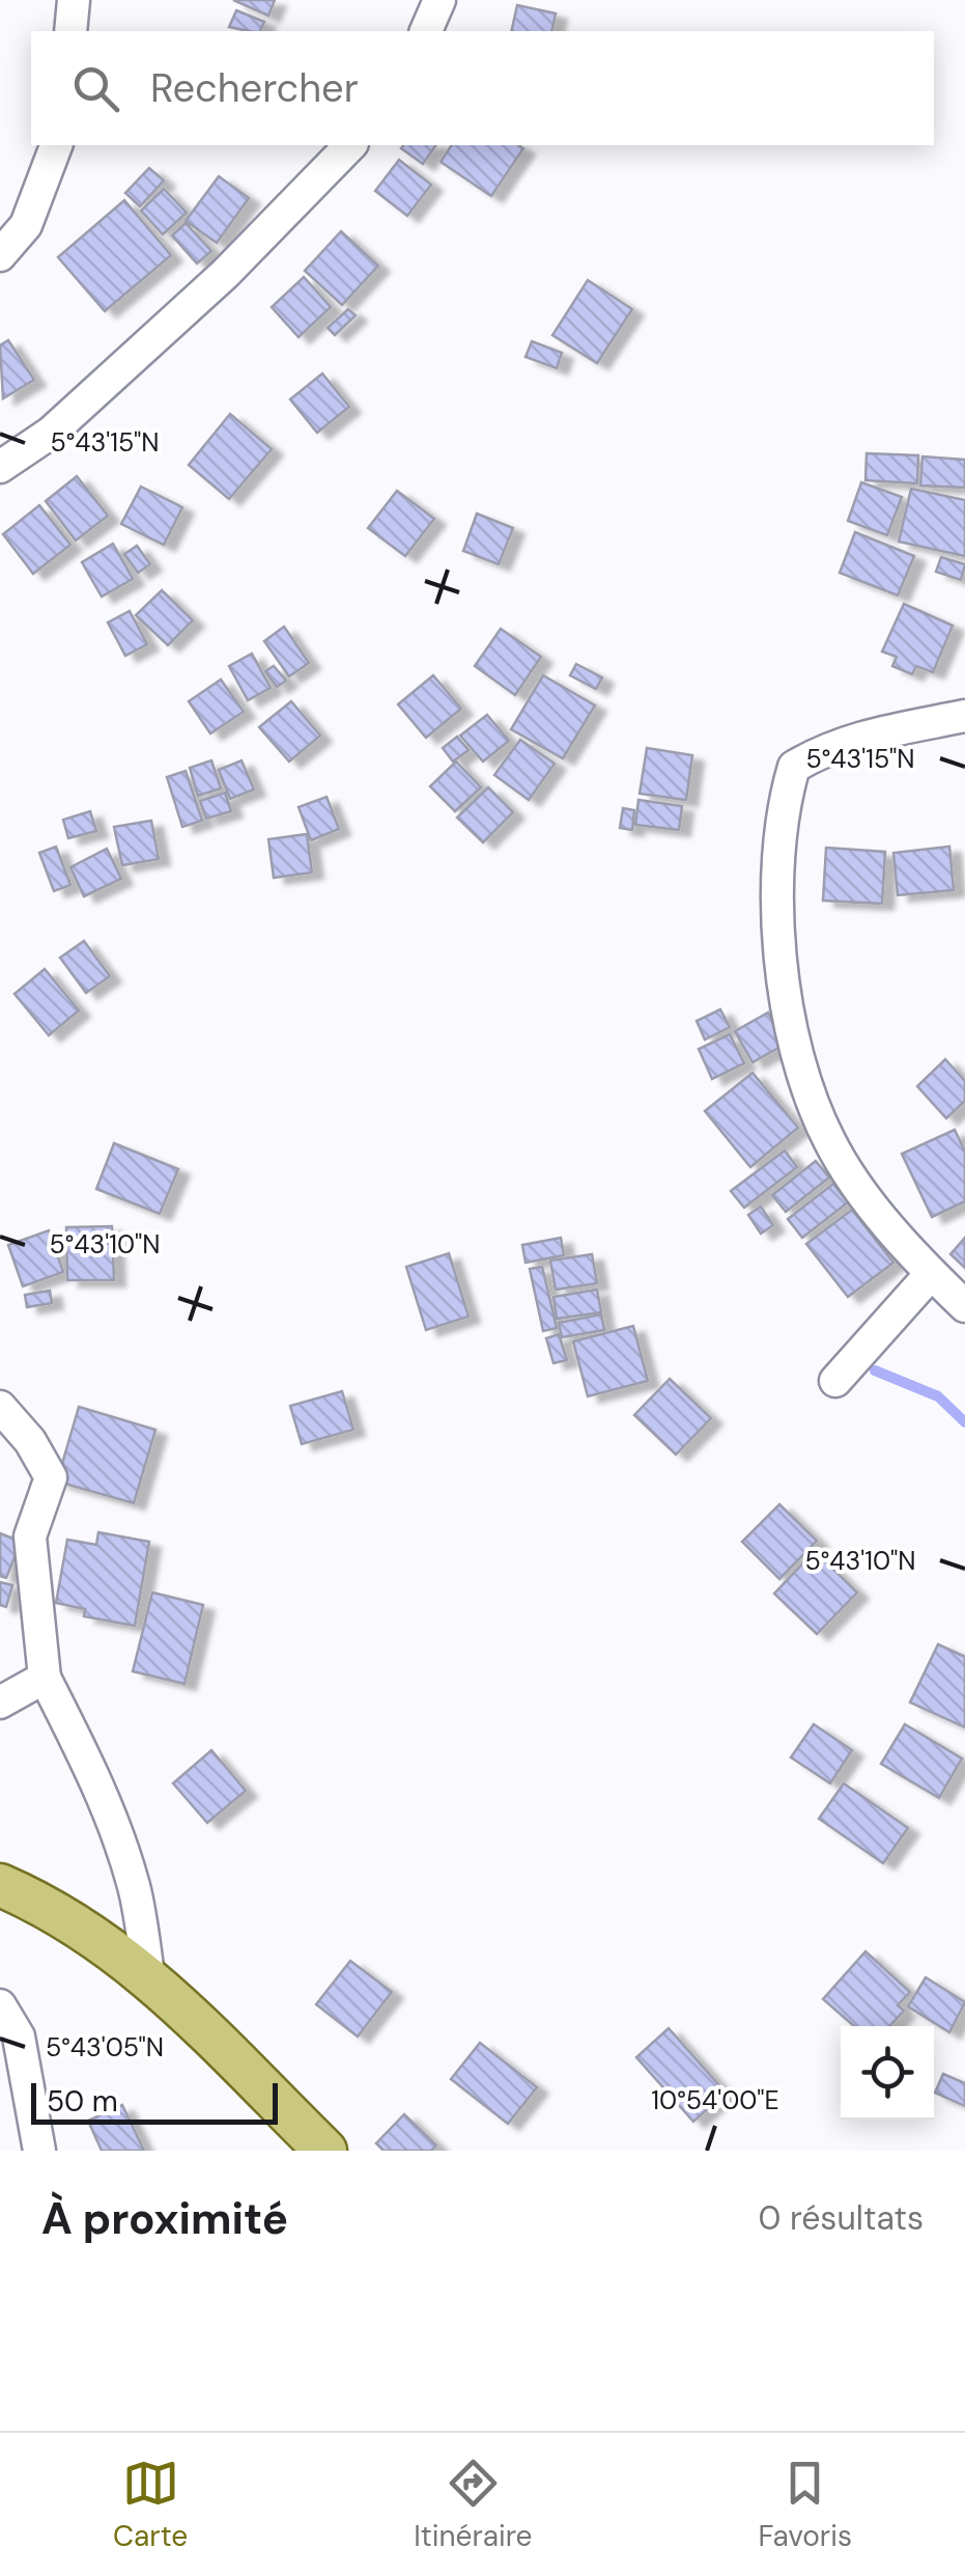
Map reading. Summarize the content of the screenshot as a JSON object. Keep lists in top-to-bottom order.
{
  "scale_bar": "50 m",
  "page": {
    "search": "Rechercher",
    "scale": "50 m",
    "heading": ["À proximité", "0 résultats"],
    "nav": ["Carte", "Itinéraire", "Favoris"]
  },
  "coordinates": [
    "5°43'15\"N",
    "5°43'10\"N",
    "5°43'05\"N",
    "10°54'00\"E"
  ]
}
